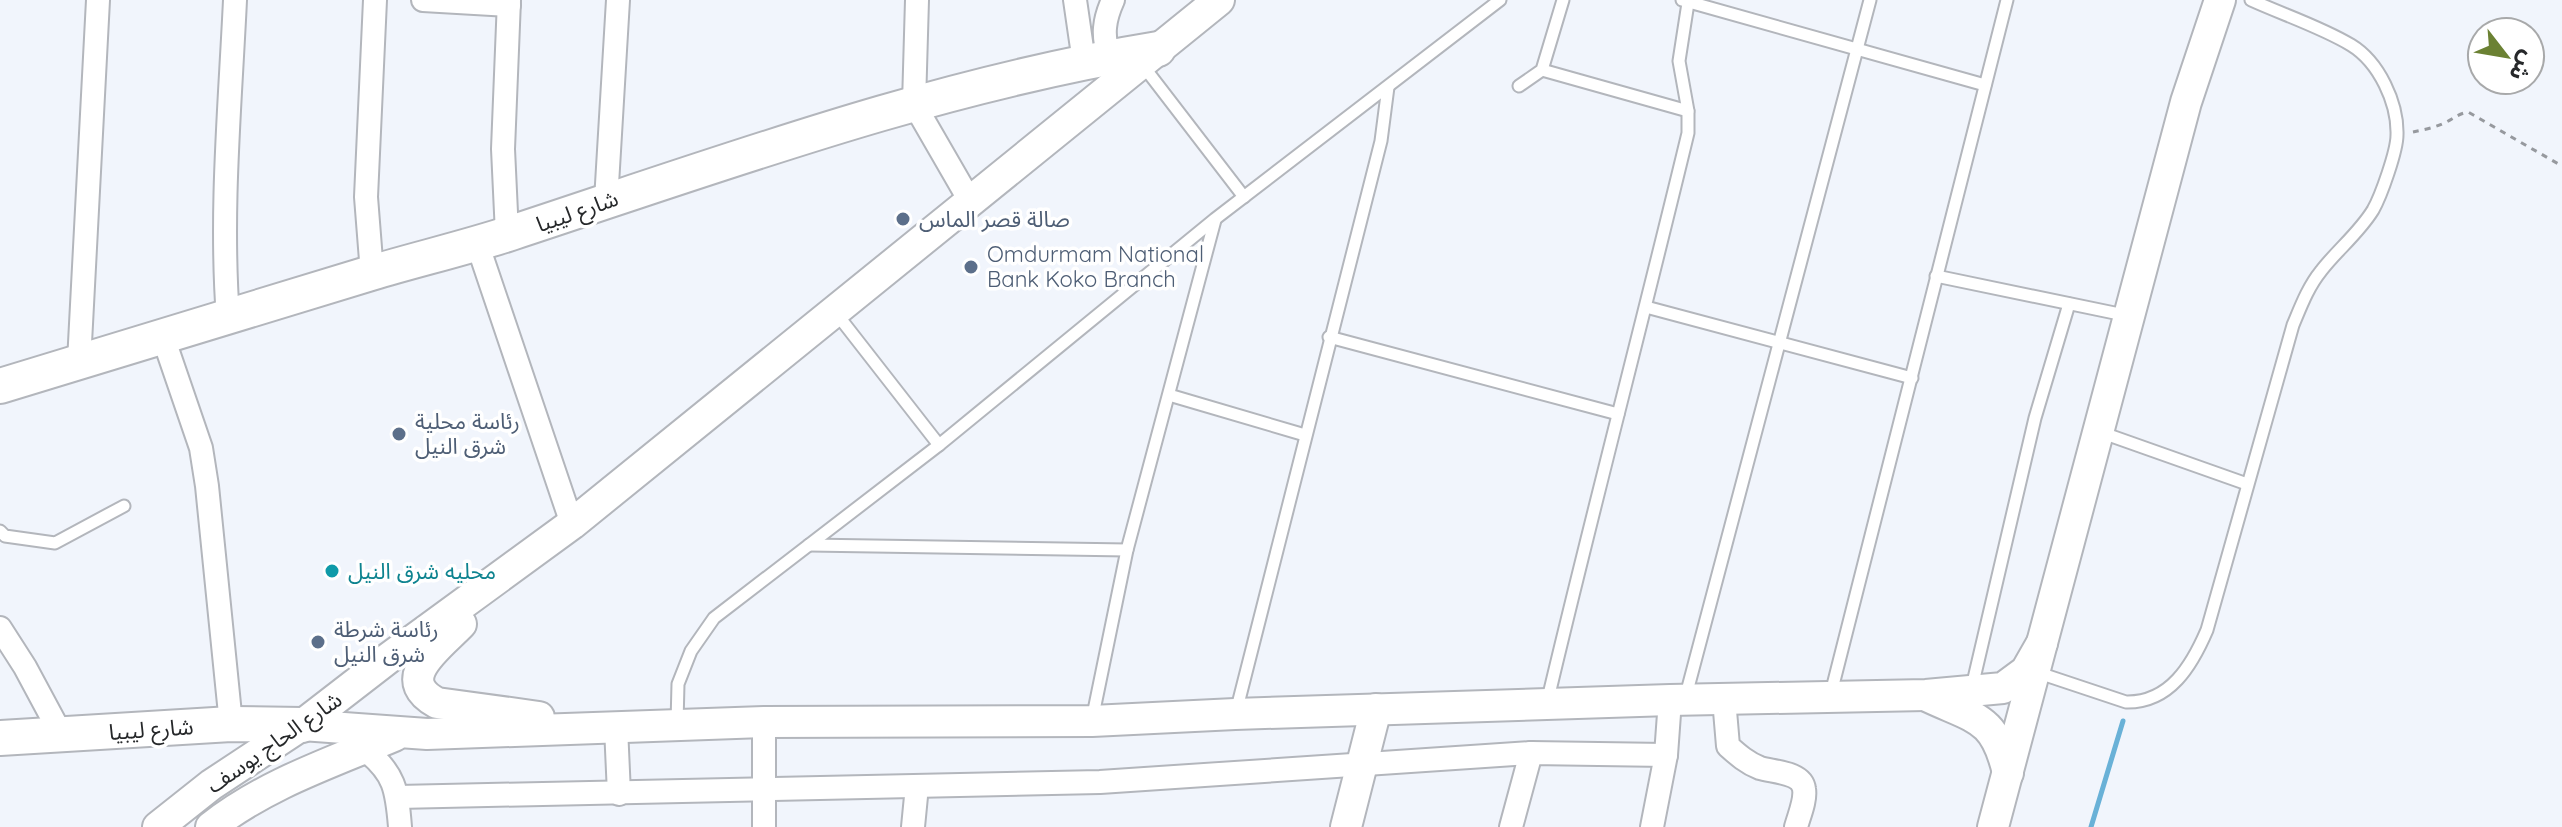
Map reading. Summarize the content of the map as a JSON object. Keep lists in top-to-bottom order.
{
  "streets": {
    "main road": ["شارع ليبيا", "شارع الحاج يوسف"]
  },
  "crossings": [
    ["شارع ليبيا", "شارع الحاج يوسف"]
  ],
  "places": [
    "صالة قصر الماس",
    "Omdurmam National Bank Koko Branch",
    "رئاسة محلية شرق النيل",
    "محليه شرق النيل",
    "رئاسة شرطة شرق النيل"
  ],
  "north": "bottom right"
}
